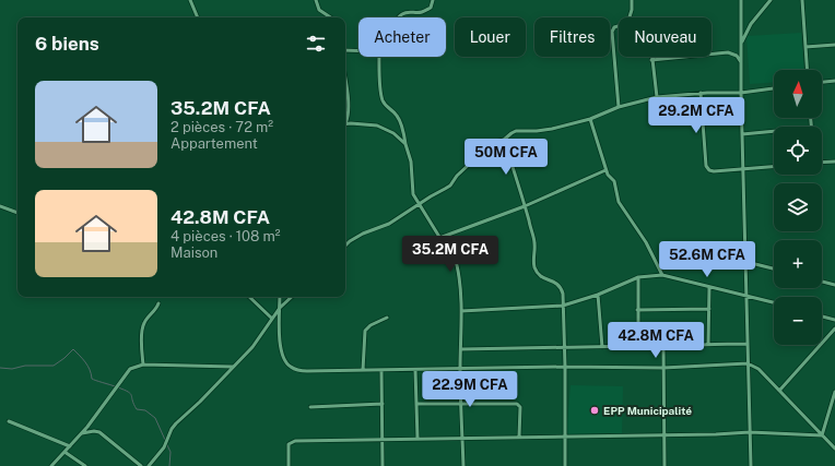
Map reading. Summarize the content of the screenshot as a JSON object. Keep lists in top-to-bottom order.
{
  "places": ["EPP Municipalité"],
  "north": "top",
  "page": {
    "chip": [
      "Acheter",
      "Louer",
      "Filtres",
      "Nouveau"
    ],
    "heading": "6 biens",
    "map_buttons": ["+", "−"],
    "list": [
      {
        "name": "35.2M CFA",
        "note": "2 pièces · 72 m² · Appartement"
      },
      {
        "name": "42.8M CFA",
        "note": "4 pièces · 108 m² · Maison"
      }
    ],
    "price": [
      "29.2M CFA",
      "50M CFA",
      "35.2M CFA",
      "52.6M CFA",
      "42.8M CFA",
      "22.9M CFA"
    ]
  }
}
